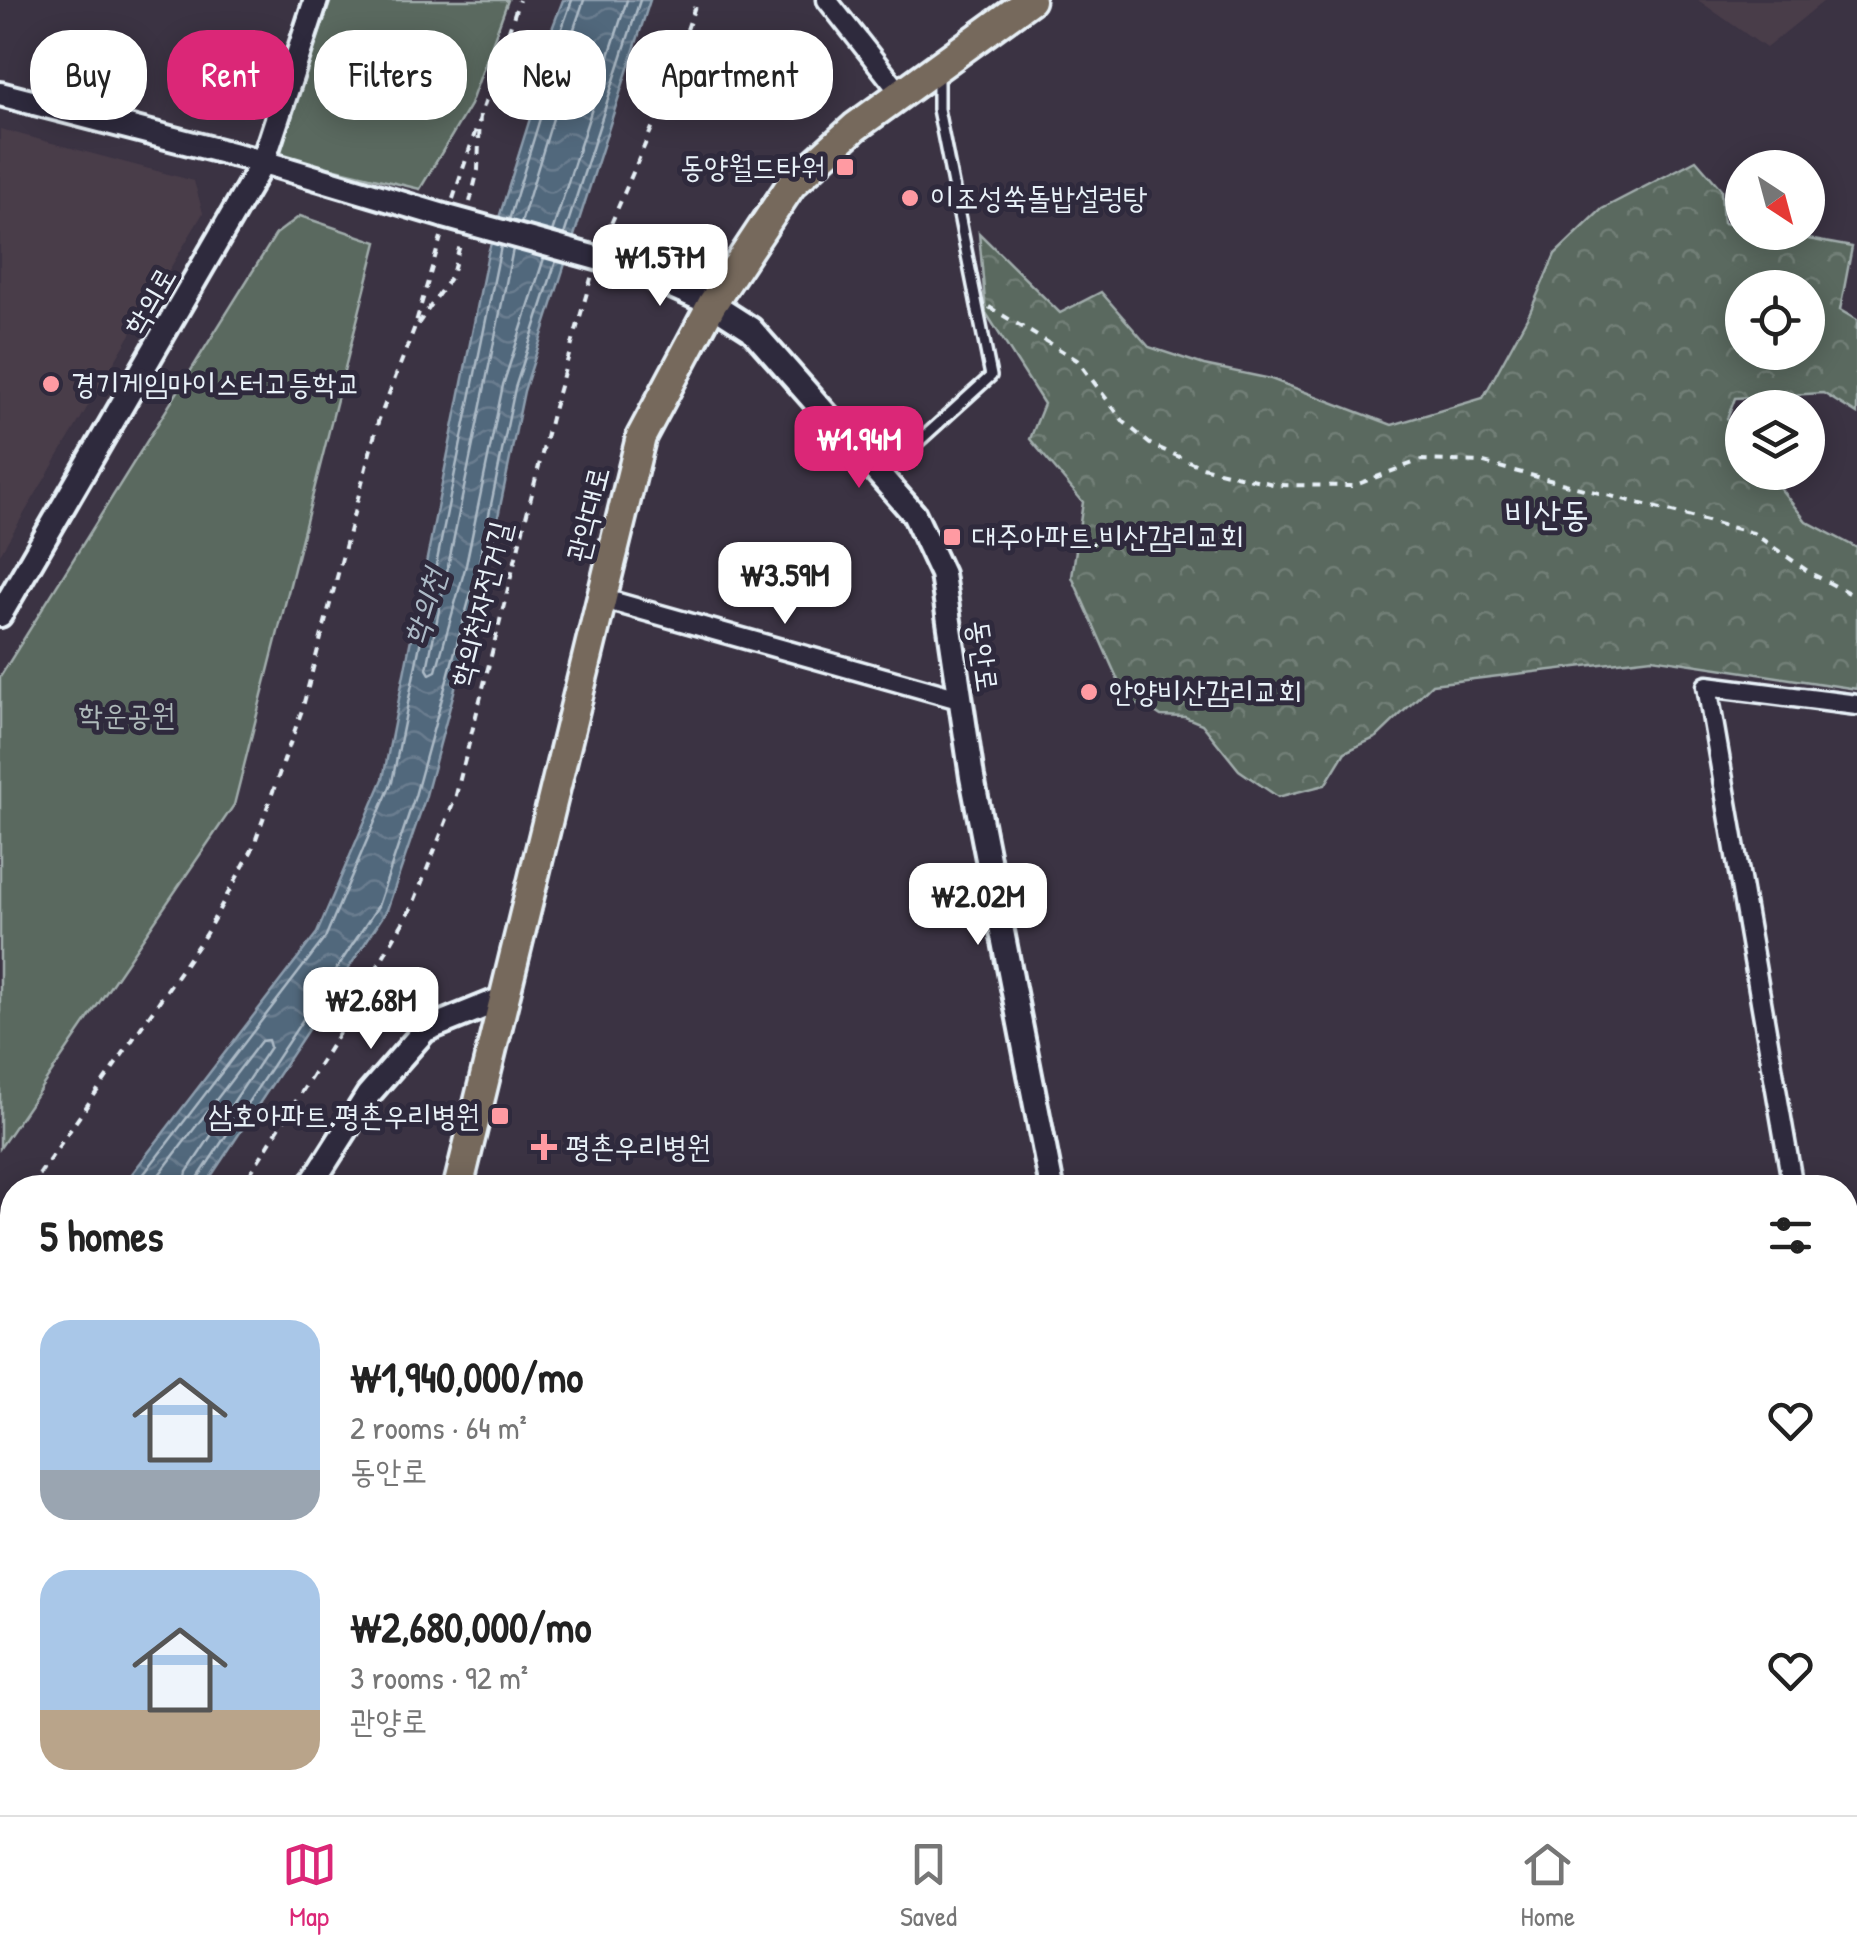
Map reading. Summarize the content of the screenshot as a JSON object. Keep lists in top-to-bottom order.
{
  "streets": {
    "main road": ["관악대로"],
    "street": ["학의로", "동안로"],
    "path": ["학의천자전거길"]
  },
  "crossings": [
    ["관악대로", "동안로"]
  ],
  "districts": ["비산동"],
  "water": ["학의천"],
  "parks": ["학운공원"],
  "places": {
    "transit": ["동양월드타워", "대주아파트.비산감리교회", "삼호아파트.평촌우리병원"],
    "other": ["이조성쑥돌밥설렁탕", "경기게임마이스터고등학교", "안양비산감리교회"],
    "health": ["평촌우리병원"]
  },
  "north": "bottom right",
  "page": {
    "chip": [
      "Buy",
      "Rent",
      "Filters",
      "New",
      "Apartment"
    ],
    "price": [
      "₩1.57M",
      "₩1.94M",
      "₩3.59M",
      "₩2.02M",
      "₩2.68M"
    ],
    "heading": "5 homes",
    "list": [
      {
        "name": "₩1,940,000/mo",
        "note": "2 rooms · 64 m² · 동안로"
      },
      {
        "name": "₩2,680,000/mo",
        "note": "3 rooms · 92 m² · 관양로"
      }
    ],
    "tabs": ["Map", "Saved", "Home"]
  }
}
